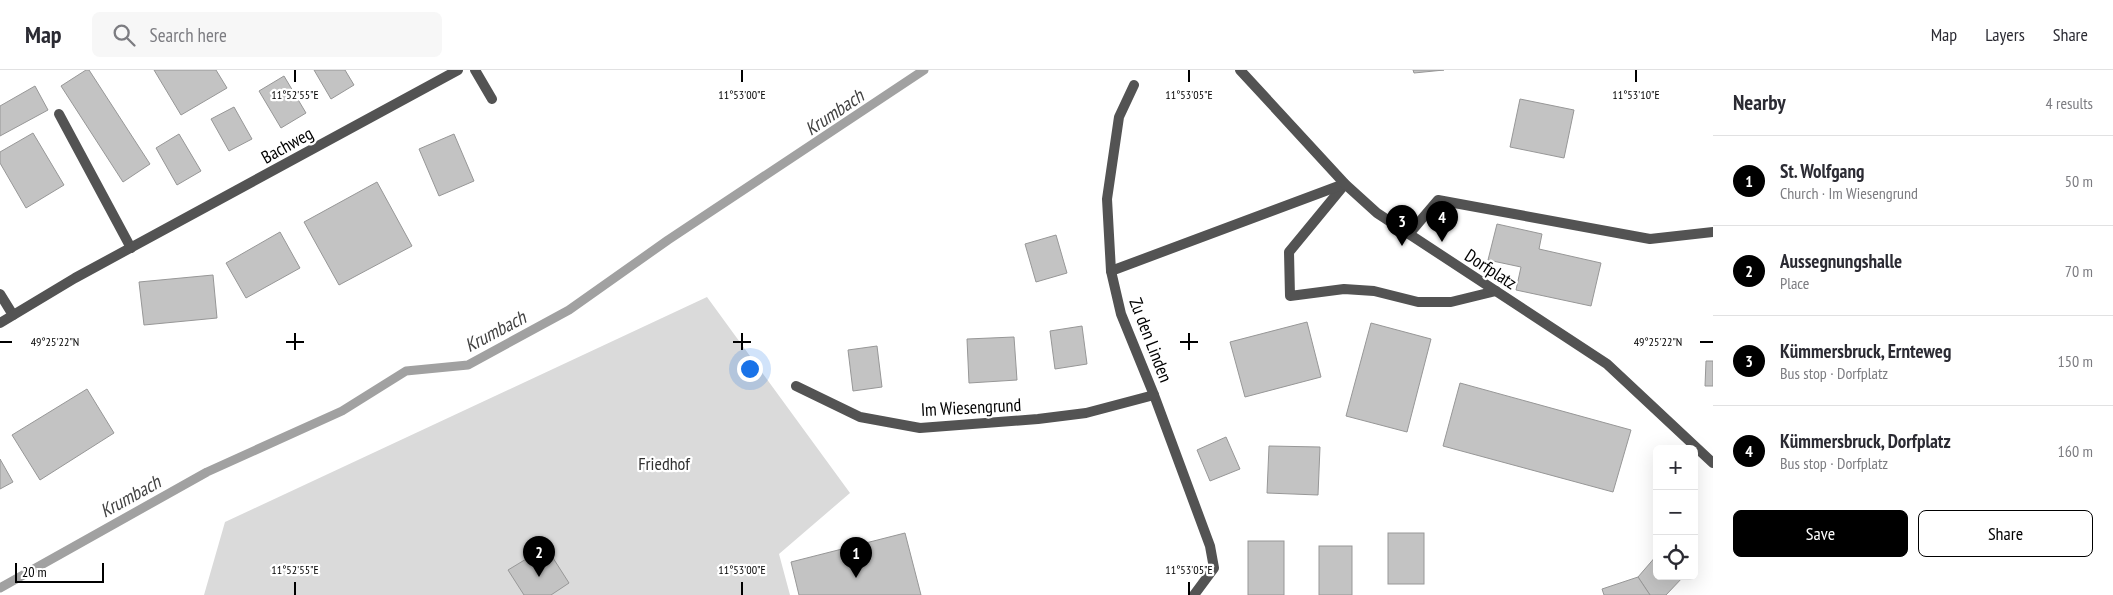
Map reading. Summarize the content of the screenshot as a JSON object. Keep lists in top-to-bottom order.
{
  "streets": {
    "street": [
      "Bachweg",
      "Dorfplatz",
      "Zu den Linden",
      "Im Wiesengrund"
    ]
  },
  "crossings": [
    ["Zu den Linden", "Im Wiesengrund"]
  ],
  "water": ["Krumbach"],
  "parks": ["Friedhof"],
  "scale_bar": "20 m",
  "page": {
    "header": "Map",
    "search": "Search here",
    "nav": ["Map", "Layers", "Share"],
    "heading": ["Nearby", "4 results"],
    "list": [
      {
        "mark": "1",
        "name": "St. Wolfgang",
        "note": "Church · Im Wiesengrund",
        "value": "50 m"
      },
      {
        "mark": "2",
        "name": "Aussegnungshalle",
        "note": "Place",
        "value": "70 m"
      },
      {
        "mark": "3",
        "name": "Kümmersbruck, Ernteweg",
        "note": "Bus stop · Dorfplatz",
        "value": "150 m"
      },
      {
        "mark": "4",
        "name": "Kümmersbruck, Dorfplatz",
        "note": "Bus stop · Dorfplatz",
        "value": "160 m"
      }
    ],
    "pins": [
      "4",
      "3",
      "2",
      "1"
    ],
    "map_buttons": ["+", "−"],
    "buttons": ["Save", "Share"],
    "scale": "20 m"
  },
  "coordinates": [
    "11°52'55\"E",
    "11°53'00\"E",
    "11°53'05\"E",
    "11°53'10\"E",
    "49°25'22\"N"
  ]
}
